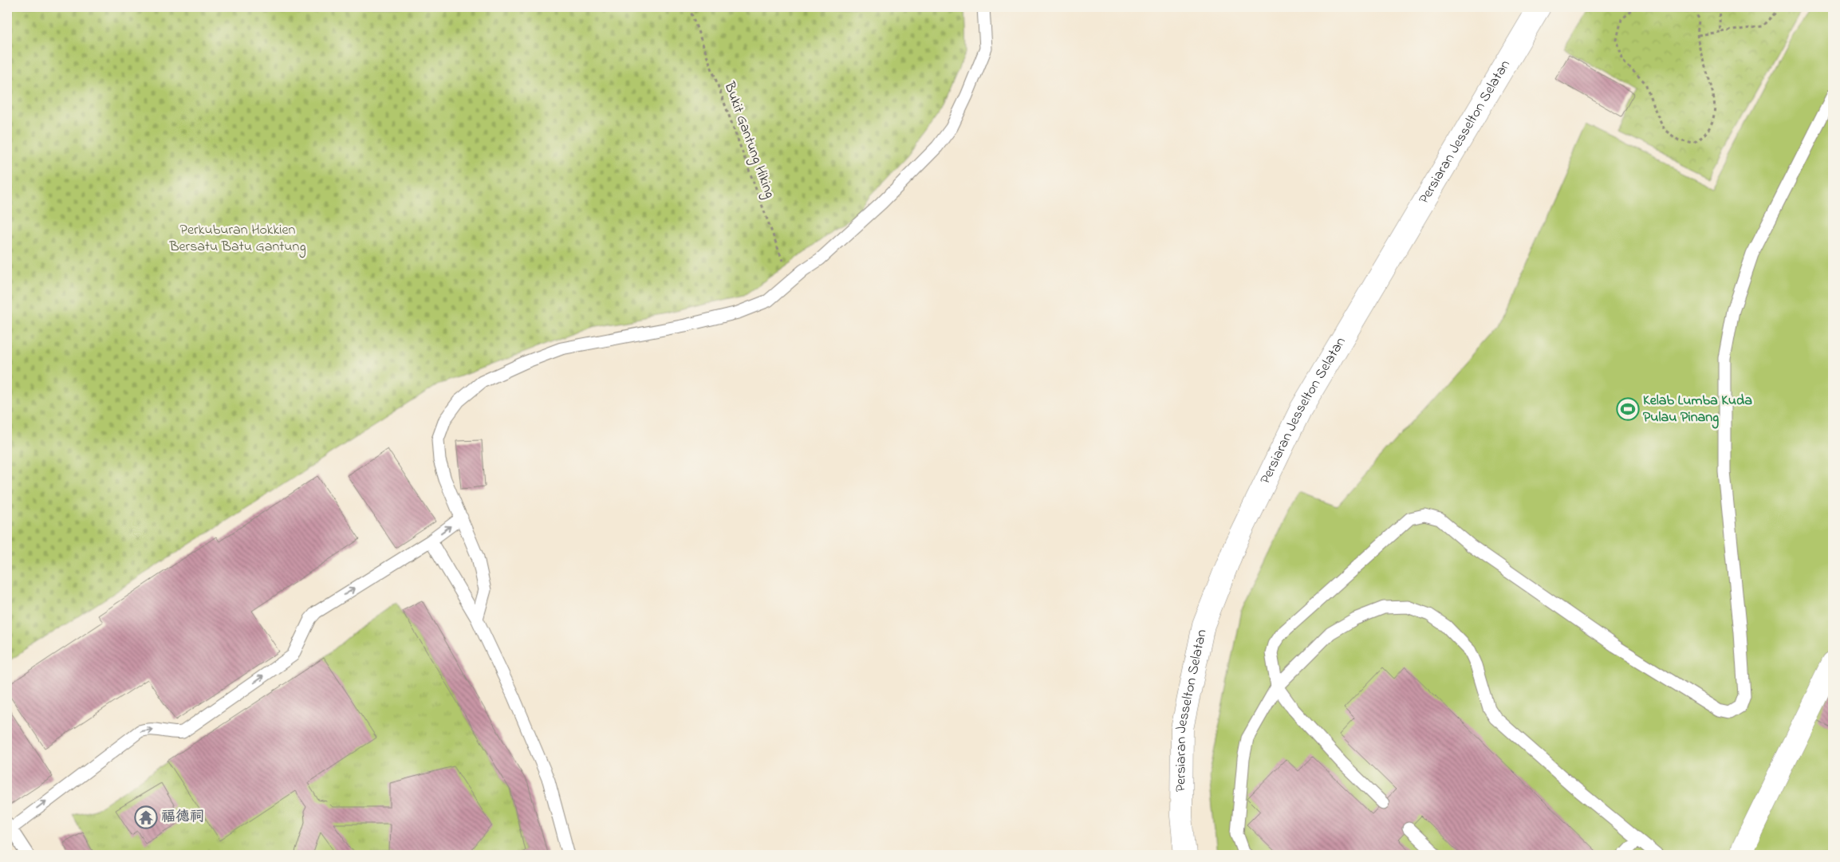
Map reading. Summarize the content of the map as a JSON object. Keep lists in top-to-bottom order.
{
  "streets": {
    "street": ["Persiaran Jesselton Selatan"],
    "path": ["Bukit Gantung Hiking"]
  },
  "parks": ["Perkuburan Hokkien Bersatu Batu Gantung"],
  "places": {
    "sports": ["Kelab Lumba Kuda Pulau Pinang"],
    "temple": ["福德祠"]
  }
}
